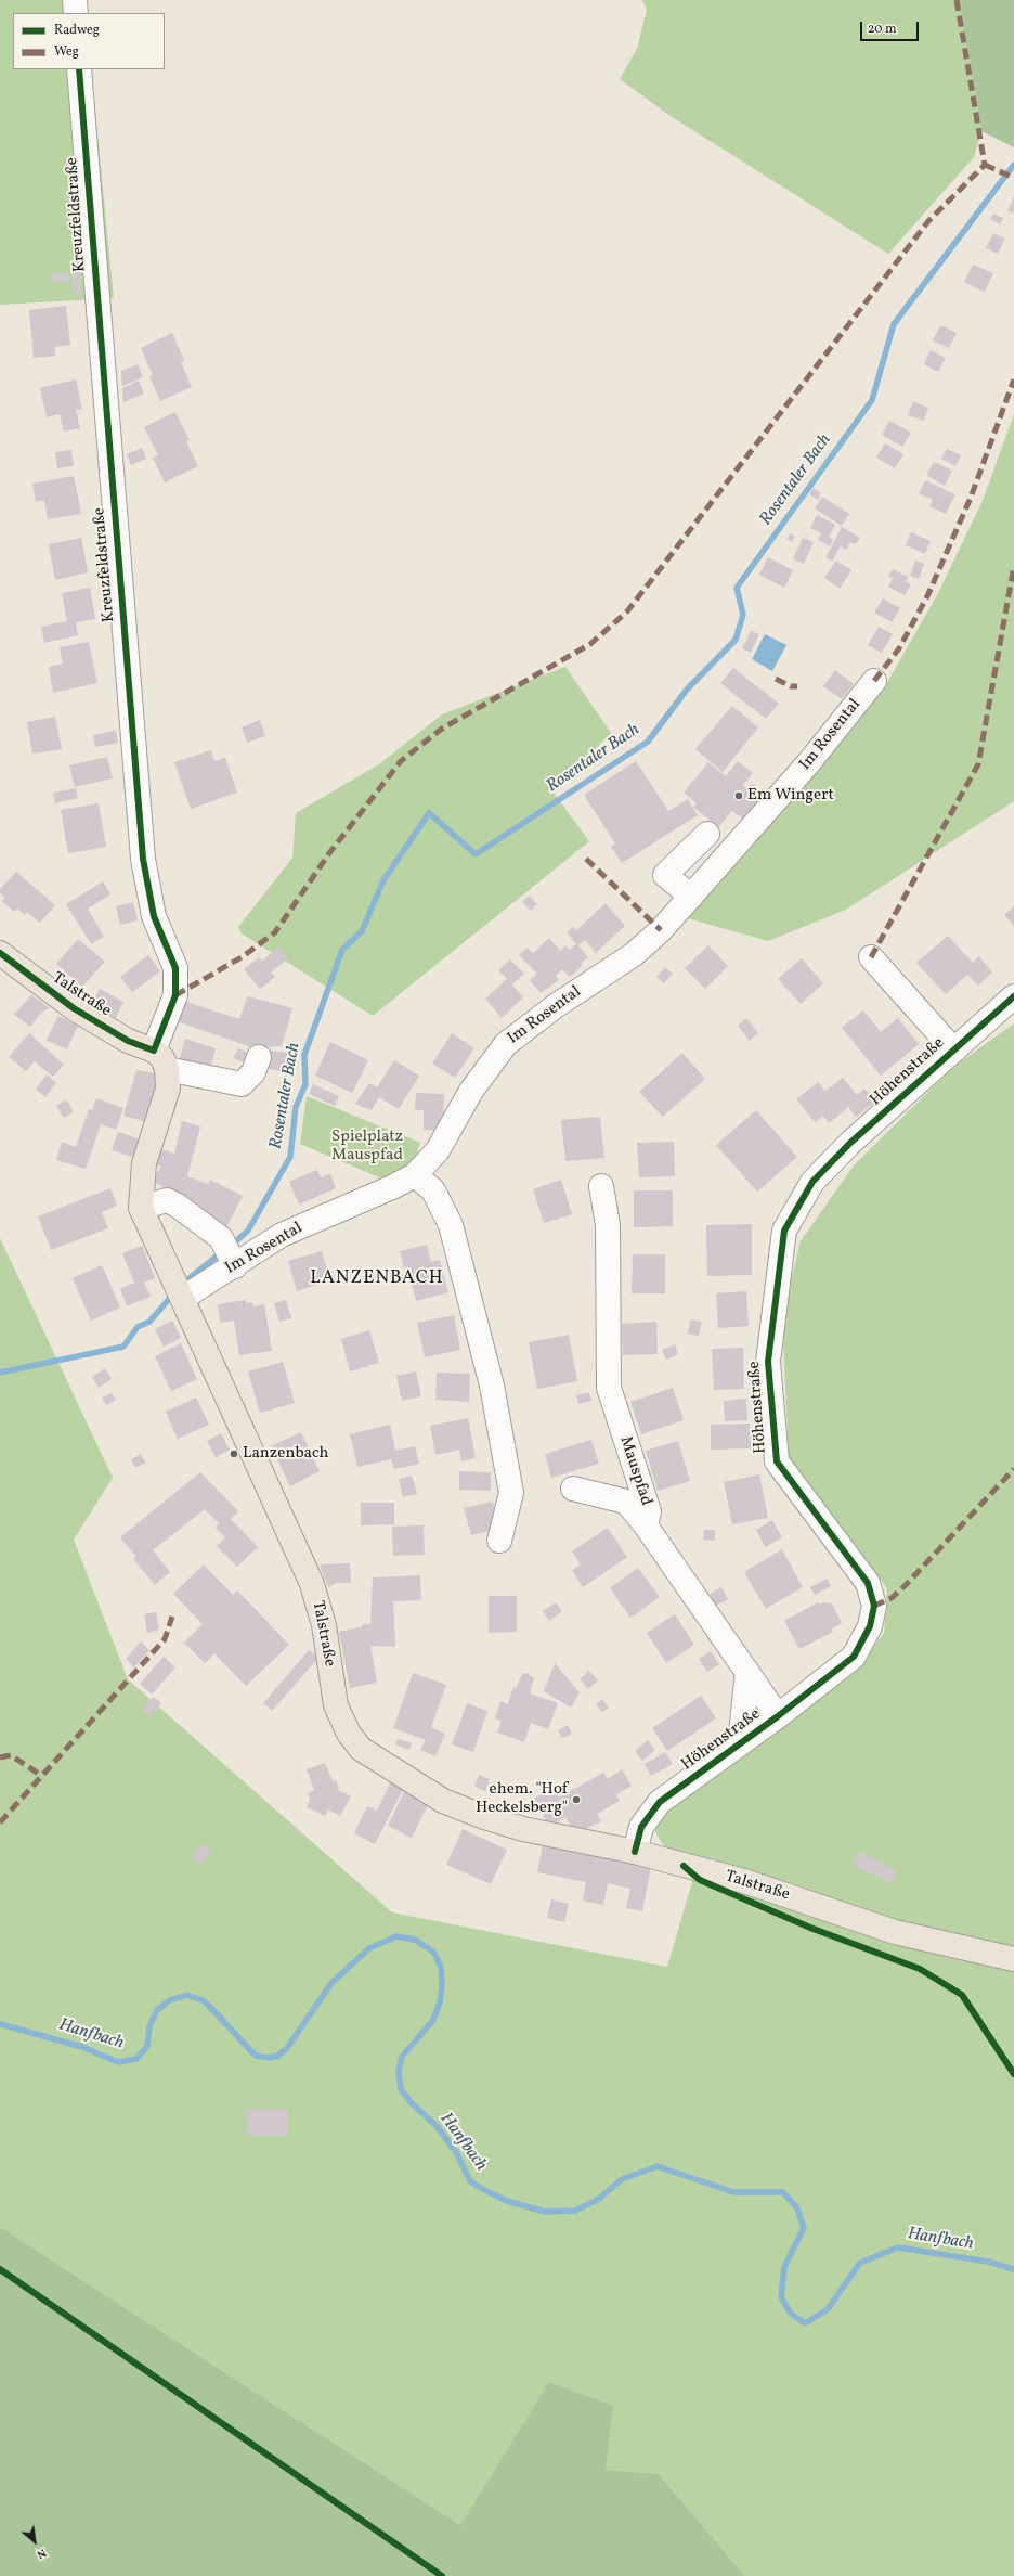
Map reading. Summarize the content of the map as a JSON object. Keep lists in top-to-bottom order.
{
  "streets": {
    "main road": ["Talstraße"],
    "street": [
      "Kreuzfeldstraße",
      "Im Rosental",
      "Höhenstraße",
      "Mauspfad"
    ]
  },
  "crossings": [
    ["Kreuzfeldstraße", "Talstraße"],
    ["Im Rosental", "Talstraße"],
    ["Talstraße", "Höhenstraße"],
    ["Höhenstraße", "Mauspfad"]
  ],
  "districts": ["LANZENBACH"],
  "water": ["Rosentaler Bach", "Hanfbach"],
  "parks": ["Spielplatz Mauspfad"],
  "places": ["Em Wingert", "Lanzenbach", "ehem. \"Hof Heckelsberg\""],
  "legend": ["Radweg", "Weg"],
  "scale_bar": "20 m",
  "north": "bottom right"
}
